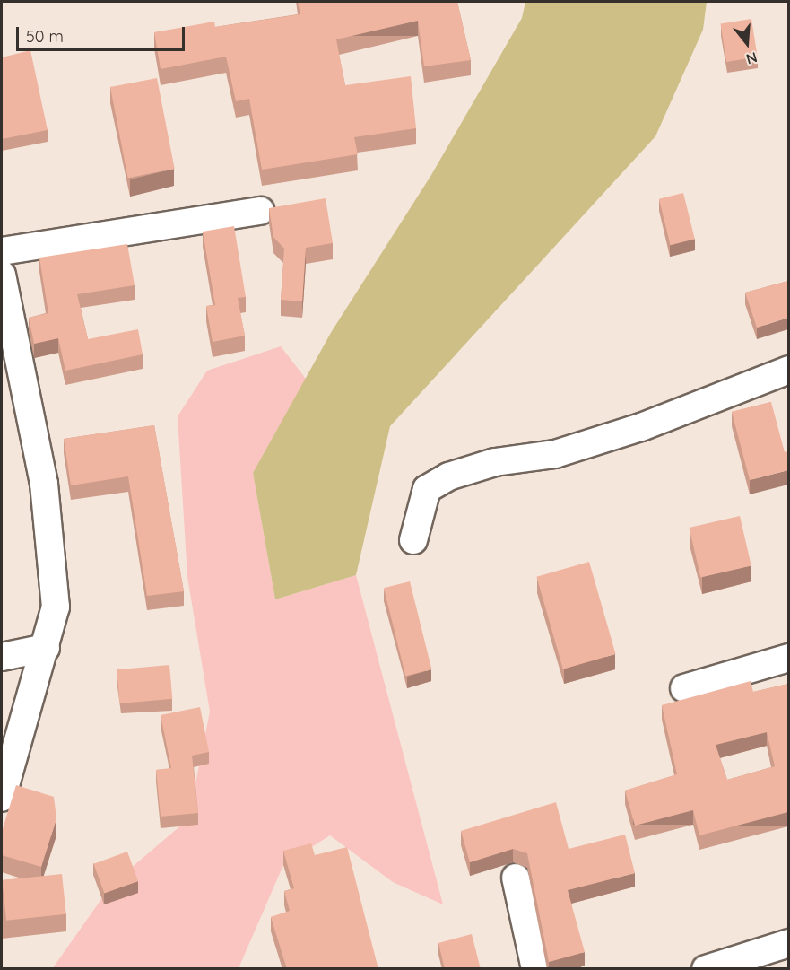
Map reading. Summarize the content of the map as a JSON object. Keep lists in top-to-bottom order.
{
  "scale_bar": "50 m",
  "north": "bottom"
}
